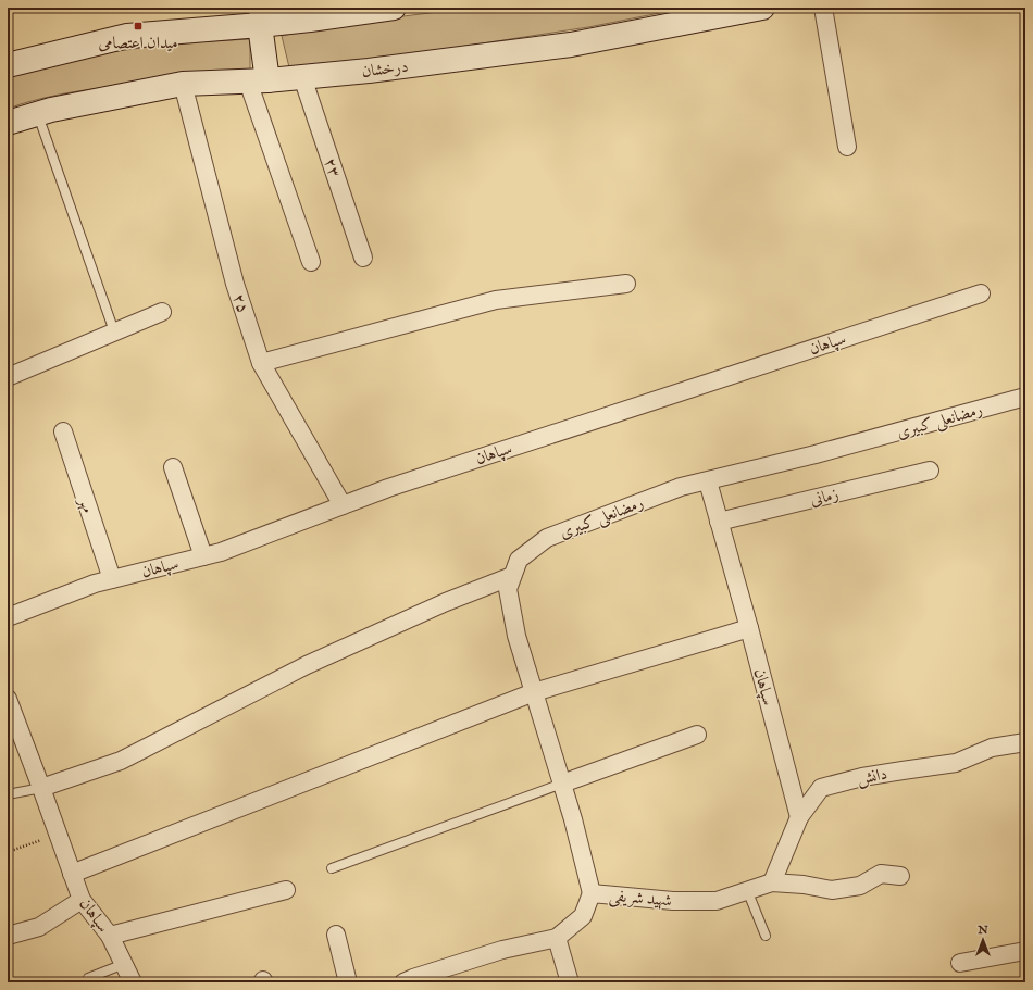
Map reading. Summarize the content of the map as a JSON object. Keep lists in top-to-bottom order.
{
  "streets": {
    "main road": ["درخشان"],
    "street": [
      "۲۳",
      "۲۵",
      "سپاهان",
      "رمضانعلی کبیری",
      "زمانی",
      "مهر",
      "دانش",
      "شهید شریفی"
    ]
  },
  "crossings": [
    ["درخشان", "۲۳"],
    ["درخشان", "۲۵"],
    ["۲۵", "سپاهان"],
    ["سپاهان", "رمضانعلی کبیری"],
    ["سپاهان", "زمانی"],
    ["سپاهان", "مهر"],
    ["سپاهان", "دانش"],
    ["رمضانعلی کبیری", "شهید شریفی"],
    ["دانش", "شهید شریفی"]
  ],
  "places": {
    "transit": ["میدان اعتصامی"]
  },
  "north": "top"
}
